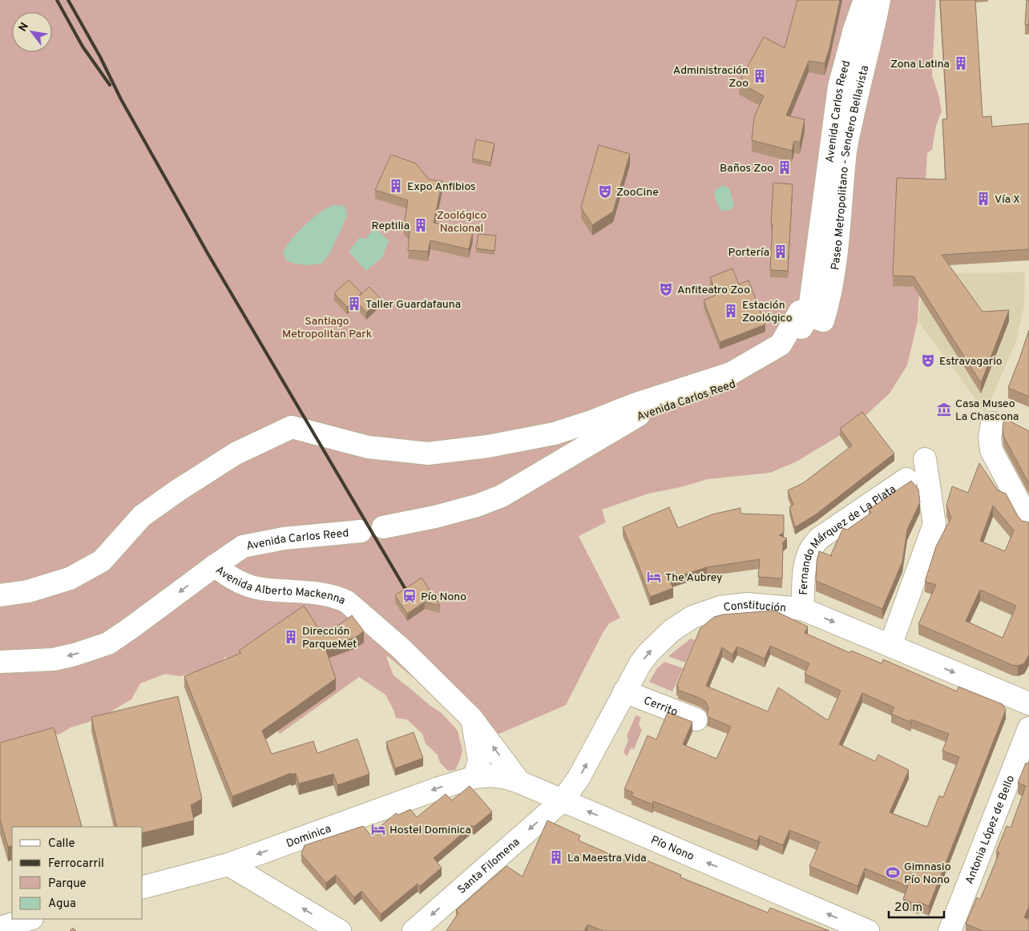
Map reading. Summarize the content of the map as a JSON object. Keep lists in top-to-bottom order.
{
  "streets": {
    "street": [
      "Avenida Carlos Reed",
      "Paseo Metropolitano - Sendero Bellavista",
      "Fernando Márquez de La Plata",
      "Avenida Alberto Mackenna",
      "Constitución",
      "Cerrito",
      "Antonia López de Bello",
      "Dominica",
      "Pío Nono",
      "Santa Filomena"
    ]
  },
  "crossings": [
    ["Avenida Carlos Reed", "Paseo Metropolitano - Sendero Bellavista"],
    ["Avenida Carlos Reed", "Avenida Alberto Mackenna"],
    ["Fernando Márquez de La Plata", "Constitución"],
    ["Avenida Alberto Mackenna", "Pío Nono"],
    ["Constitución", "Cerrito"],
    ["Constitución", "Pío Nono"],
    ["Constitución", "Santa Filomena"],
    ["Dominica", "Pío Nono"],
    ["Pío Nono", "Santa Filomena"]
  ],
  "one_way": [
    "Constitución",
    "Dominica",
    "Pío Nono",
    "Santa Filomena"
  ],
  "parks": ["Zoológico Nacional", "Santiago Metropolitan Park"],
  "places": {
    "building": [
      "Zona Latina",
      "Administración Zoo",
      "Baños Zoo",
      "Expo Anfibios",
      "Vía X",
      "Reptilia",
      "Portería",
      "Taller Guardafauna",
      "Estación Zoológico",
      "Dirección ParqueMet",
      "La Maestra Vida"
    ],
    "theatre": ["ZooCine", "Anfiteatro Zoo", "Estravagario"],
    "museum": ["Casa Museo La Chascona"],
    "hotel": ["The Aubrey", "Hostel Dominica"],
    "station": ["Pío Nono"],
    "sports": ["Gimnasio Pío Nono"]
  },
  "legend": [
    "Calle",
    "Ferrocarril",
    "Parque",
    "Agua"
  ],
  "scale_bar": "20 m",
  "north": "top left"
}
